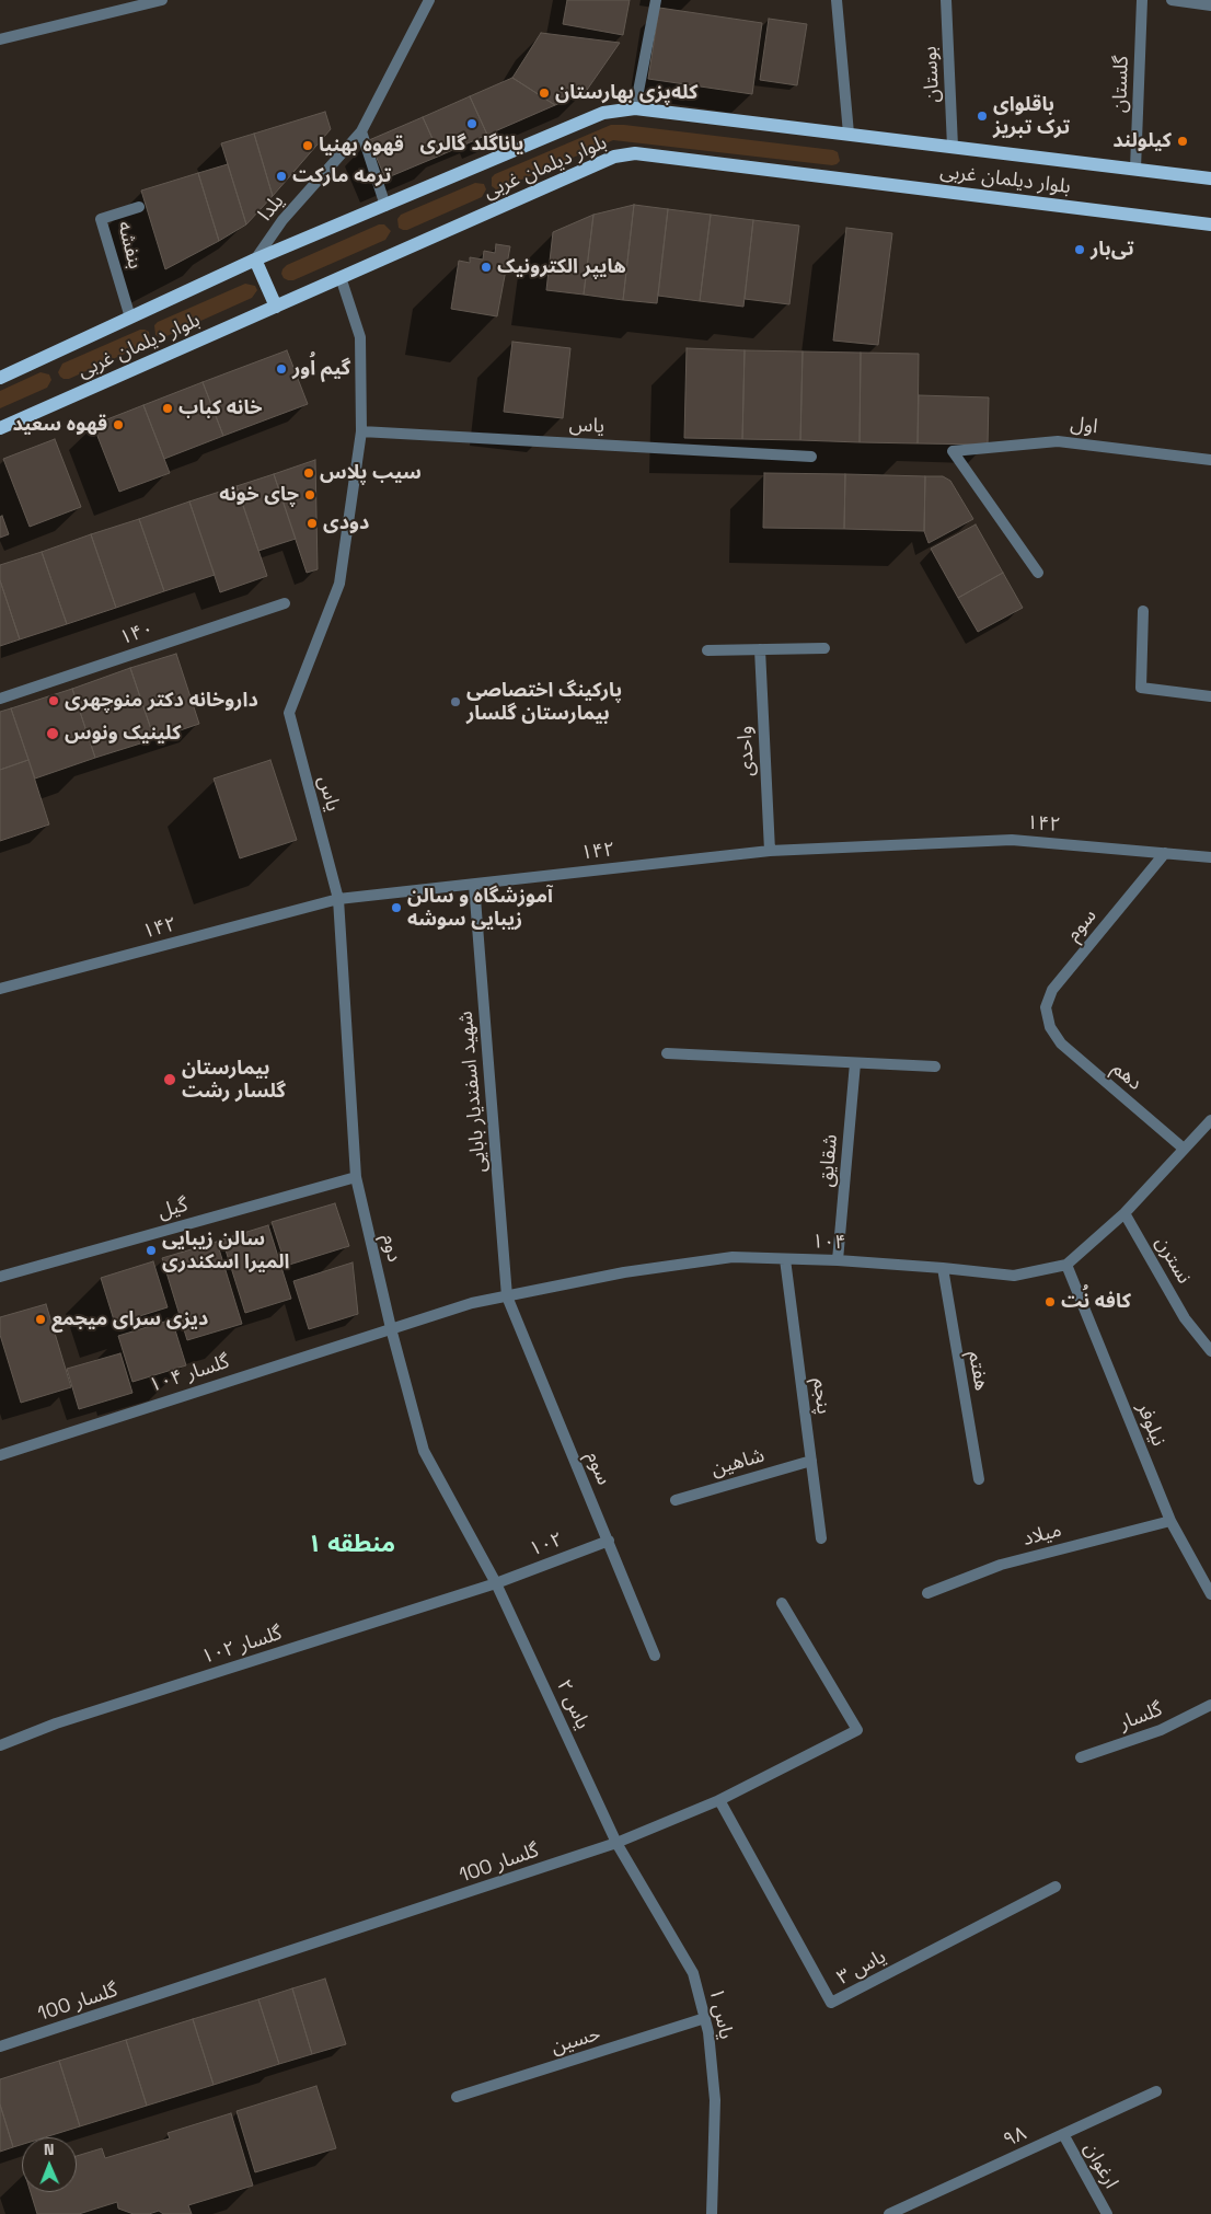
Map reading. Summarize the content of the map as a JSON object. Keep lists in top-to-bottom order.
{
  "streets": {
    "main road": ["بلوار دیلمان غربی"],
    "street": [
      "بوستان",
      "گلستان",
      "یلدا",
      "بنفشه",
      "یاس",
      "اول",
      "۱۴۰",
      "واحدی",
      "۱۴۲",
      "سوم",
      "دهم",
      "شهید اسفندیار بابایی",
      "شقایق",
      "گیل",
      "۱۰۴",
      "دوم",
      "نسترن",
      "هفتم",
      "گلسار ۱۰۴",
      "پنجم",
      "نیلوفر",
      "شاهین",
      "میلاد",
      "۱۰۲",
      "گلسار ۱۰۲",
      "یاس ۲",
      "گلسار",
      "گلسار 100",
      "یاس ۳",
      "یاس ۱",
      "حسین",
      "۹۸",
      "ارغوان"
    ]
  },
  "crossings": [
    ["بوستان", "بلوار دیلمان غربی"],
    ["گلستان", "بلوار دیلمان غربی"],
    ["بلوار دیلمان غربی", "یلدا"],
    ["بلوار دیلمان غربی", "بنفشه"],
    ["بلوار دیلمان غربی", "یاس"],
    ["یاس", "۱۴۲"],
    ["یاس", "گیل"],
    ["یاس", "دوم"],
    ["واحدی", "۱۴۲"],
    ["۱۴۲", "سوم"],
    ["۱۴۲", "شهید اسفندیار بابایی"],
    ["سوم", "دهم"],
    ["سوم", "شهید اسفندیار بابایی"],
    ["سوم", "۱۰۴"],
    ["سوم", "۱۰۲"],
    ["شهید اسفندیار بابایی", "۱۰۴"],
    ["شقایق", "۱۰۴"],
    ["گیل", "دوم"],
    ["۱۰۴", "دوم"],
    ["۱۰۴", "هفتم"],
    ["۱۰۴", "گلسار ۱۰۴"],
    ["۱۰۴", "پنجم"],
    ["۱۰۴", "نیلوفر"],
    ["دوم", "گلسار ۱۰۴"],
    ["دوم", "۱۰۲"],
    ["دوم", "گلسار ۱۰۲"],
    ["دوم", "یاس ۲"],
    ["پنجم", "شاهین"],
    ["نیلوفر", "میلاد"],
    ["۱۰۲", "گلسار ۱۰۲"],
    ["۱۰۲", "یاس ۲"],
    ["گلسار ۱۰۲", "یاس ۲"],
    ["یاس ۲", "گلسار 100"],
    ["یاس ۲", "یاس ۱"],
    ["گلسار 100", "یاس ۳"],
    ["گلسار 100", "یاس ۱"],
    ["یاس ۱", "حسین"],
    ["۹۸", "ارغوان"]
  ],
  "districts": ["منطقه ۱"],
  "places": [
    "کله‌پزی بهارستان",
    "باقلوای ترک تبریز",
    "یاناگلد گالری",
    "کیلولند",
    "قهوه بهنیا",
    "ترمه مارکت",
    "تی‌بار",
    "هایپر الکترونیک",
    "گیم اُور",
    "خانه کباب",
    "قهوه سعید",
    "سیب پلاس",
    "چای خونه",
    "دودی",
    "داروخانه دکتر منوچهری",
    "پارکینگ اختصاصی بیمارستان گلسار",
    "کلینیک ونوس",
    "آموزشگاه و سالن زیبایی سوشه",
    "بیمارستان گلسار رشت",
    "سالن زیبایی المیرا اسکندری",
    "کافه نُت",
    "دیزی سرای میجمع"
  ],
  "north": "top"
}
